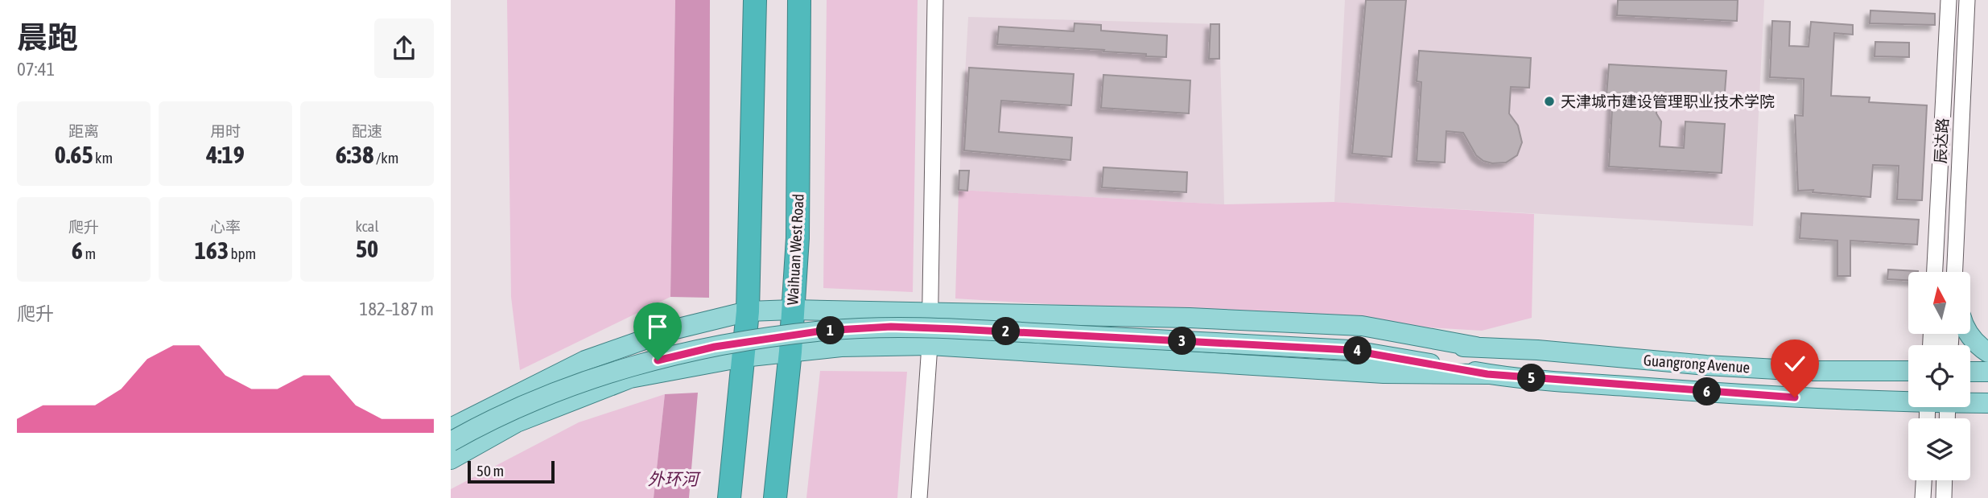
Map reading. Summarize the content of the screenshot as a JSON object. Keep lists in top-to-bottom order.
{
  "streets": {
    "highway": ["Waihuan West Road"],
    "main road": ["Guangrong Avenue"],
    "street": ["辰达路"]
  },
  "water": ["外环河"],
  "places": ["天津城市建设管理职业技术学院"],
  "scale_bar": "50 m",
  "north": "top",
  "page": {
    "heading": ["晨跑", "07:41"],
    "stats": [
      ["距离", "0.65 km"],
      ["用时", "4:19"],
      ["配速", "6:38 /km"],
      ["爬升", "6 m"],
      ["心率", "163 bpm"],
      ["kcal", "50"]
    ],
    "chart": ["爬升", "182–187 m"],
    "pins": [
      "1",
      "2",
      "3",
      "4",
      "5",
      "6"
    ],
    "scale": "50 m"
  }
}
